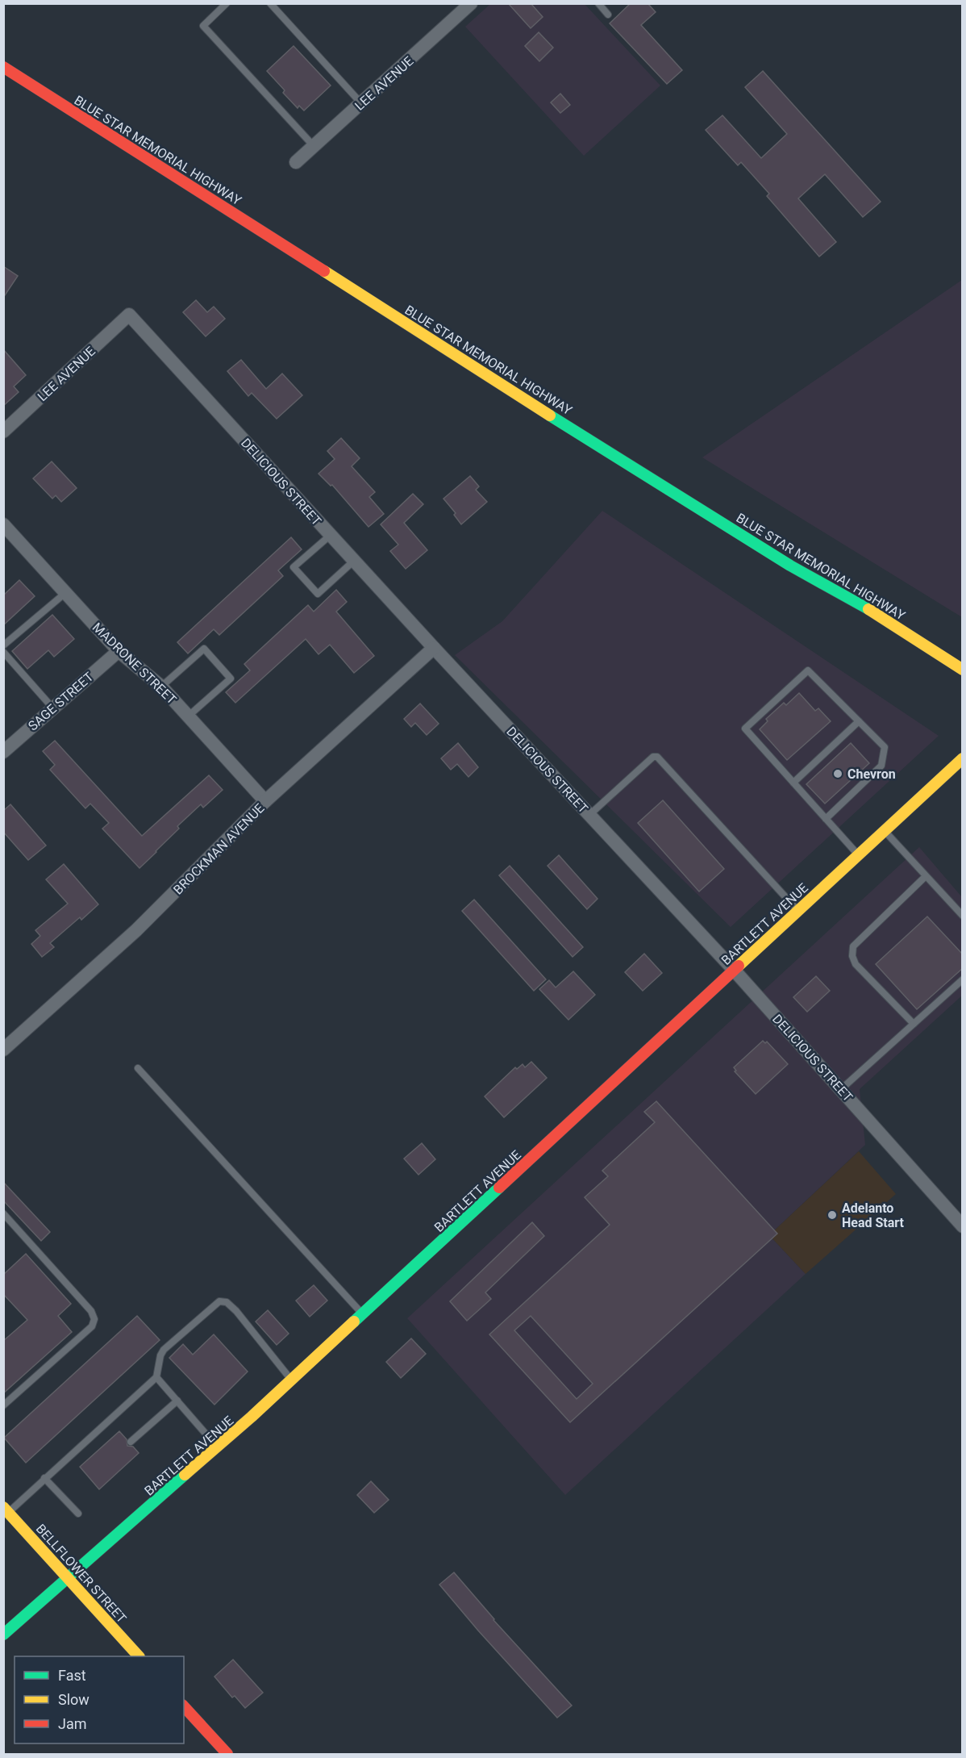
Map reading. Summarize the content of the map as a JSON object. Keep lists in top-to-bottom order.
{
  "streets": {
    "main road": ["BLUE STAR MEMORIAL HIGHWAY", "BARTLETT AVENUE", "BELLFLOWER STREET"],
    "street": [
      "LEE AVENUE",
      "DELICIOUS STREET",
      "MADRONE STREET",
      "SAGE STREET",
      "BROCKMAN AVENUE"
    ]
  },
  "crossings": [
    ["LEE AVENUE", "DELICIOUS STREET"],
    ["DELICIOUS STREET", "BROCKMAN AVENUE"],
    ["DELICIOUS STREET", "BARTLETT AVENUE"],
    ["MADRONE STREET", "SAGE STREET"],
    ["MADRONE STREET", "BROCKMAN AVENUE"],
    ["BARTLETT AVENUE", "BELLFLOWER STREET"]
  ],
  "places": ["Chevron", "Adelanto Head Start"],
  "legend": ["Fast", "Slow", "Jam"]
}
